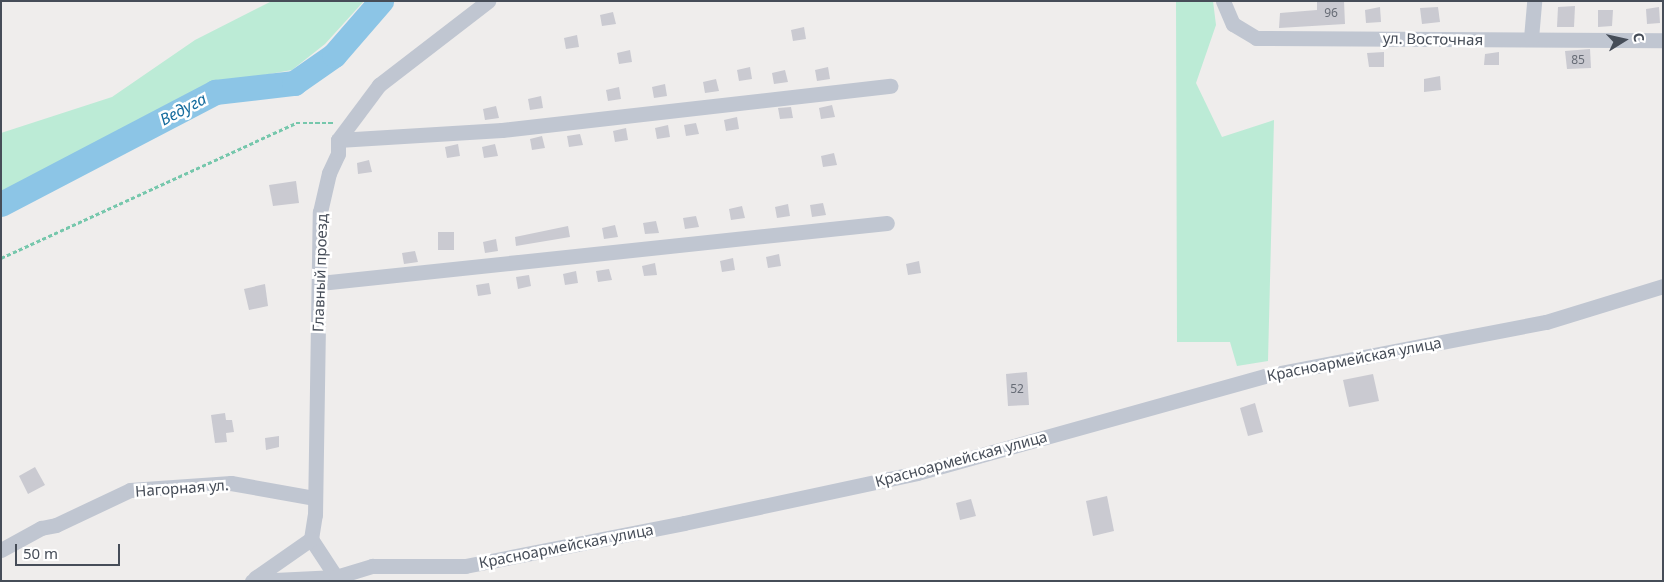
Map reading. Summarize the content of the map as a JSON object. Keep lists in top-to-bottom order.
{
  "streets": {
    "street": [
      "ул. Восточная",
      "Главный проезд",
      "Красноармейская улица",
      "Нагорная ул."
    ]
  },
  "crossings": [
    ["Главный проезд", "Нагорная ул."]
  ],
  "water": ["Ведуга"],
  "house_numbers": ["96", "85", "52"],
  "scale_bar": "50 m",
  "north": "right"
}
